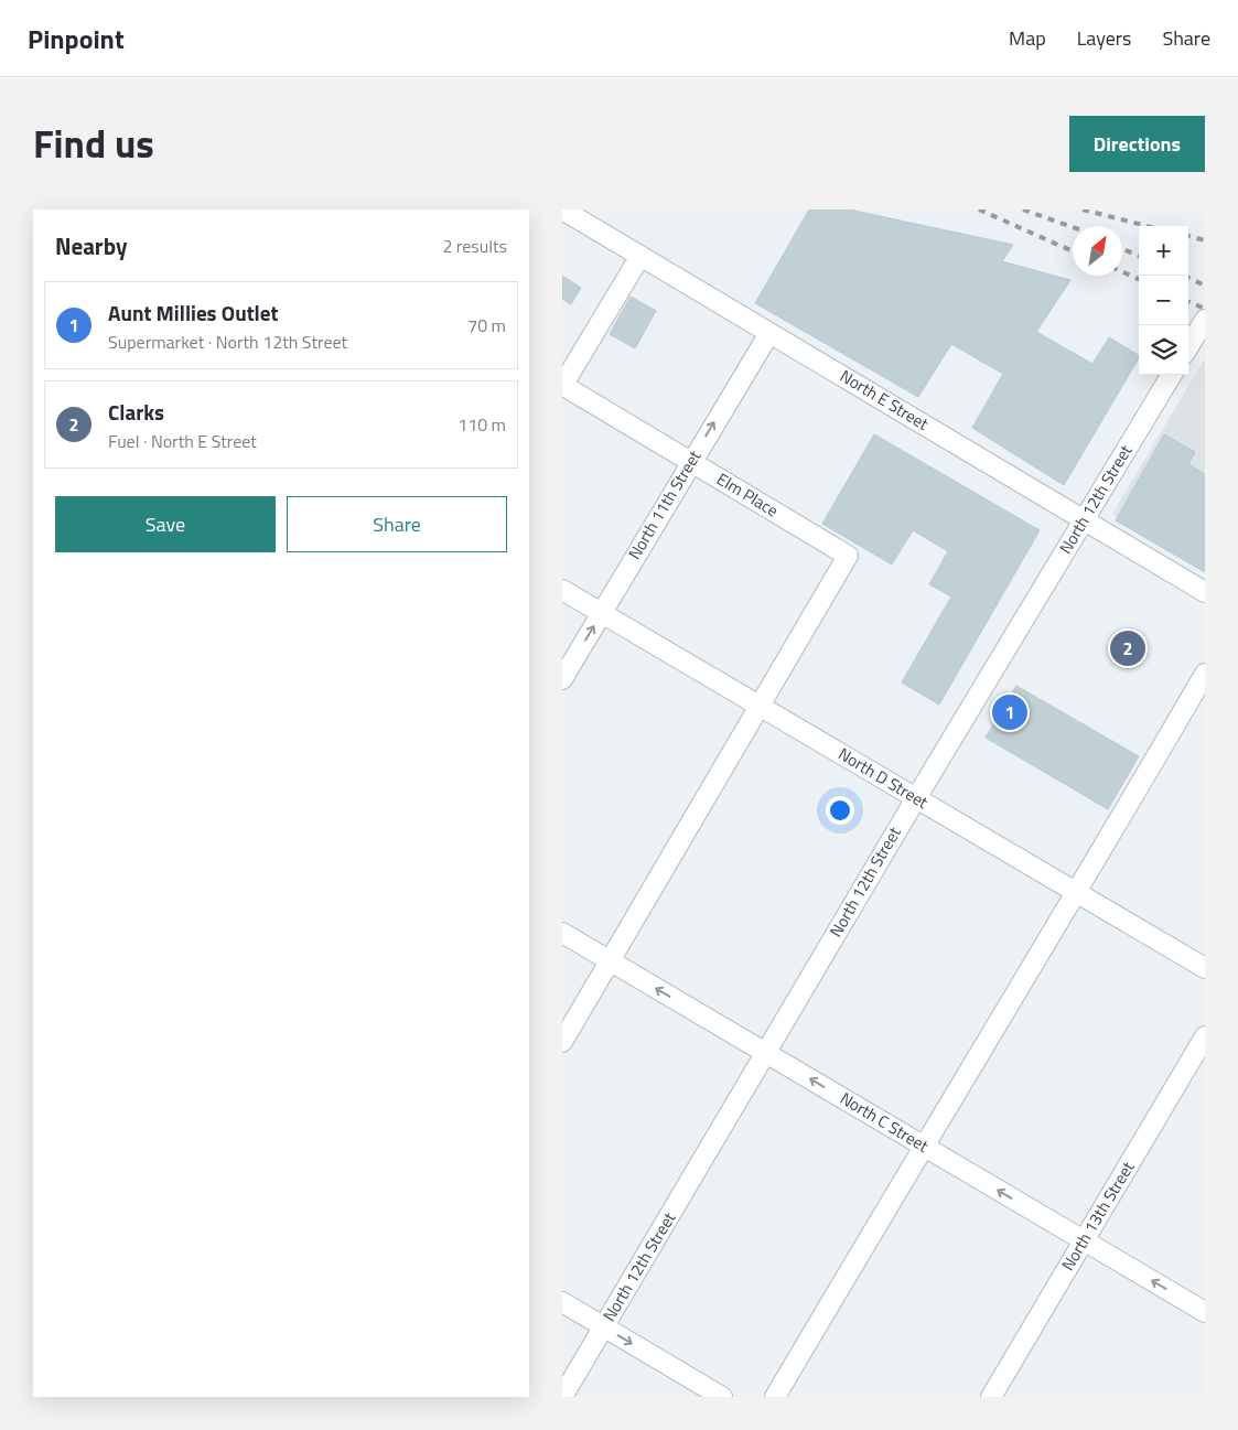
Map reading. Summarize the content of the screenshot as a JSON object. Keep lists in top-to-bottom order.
{
  "streets": {
    "street": [
      "North E Street",
      "Elm Place",
      "North 12th Street",
      "North 11th Street",
      "North D Street",
      "North C Street",
      "North 13th Street"
    ]
  },
  "crossings": [
    ["North E Street", "North 12th Street"],
    ["North E Street", "North 11th Street"],
    ["Elm Place", "North 11th Street"],
    ["Elm Place", "North D Street"],
    ["North 12th Street", "North D Street"],
    ["North 12th Street", "North C Street"],
    ["North 11th Street", "North D Street"],
    ["North C Street", "North 13th Street"]
  ],
  "one_way": ["North C Street"],
  "north": "top right",
  "page": {
    "header": "Pinpoint",
    "nav": ["Map", "Layers", "Share"],
    "title": "Find us",
    "buttons": [
      "Directions",
      ["Save", "Share"]
    ],
    "heading": ["Nearby", "2 results"],
    "map_buttons": ["+", "−"],
    "list": [
      {
        "mark": "1",
        "name": "Aunt Millies Outlet",
        "note": "Supermarket · North 12th Street",
        "value": "70 m"
      },
      {
        "mark": "2",
        "name": "Clarks",
        "note": "Fuel · North E Street",
        "value": "110 m"
      }
    ],
    "pins": ["2", "1"]
  }
}
